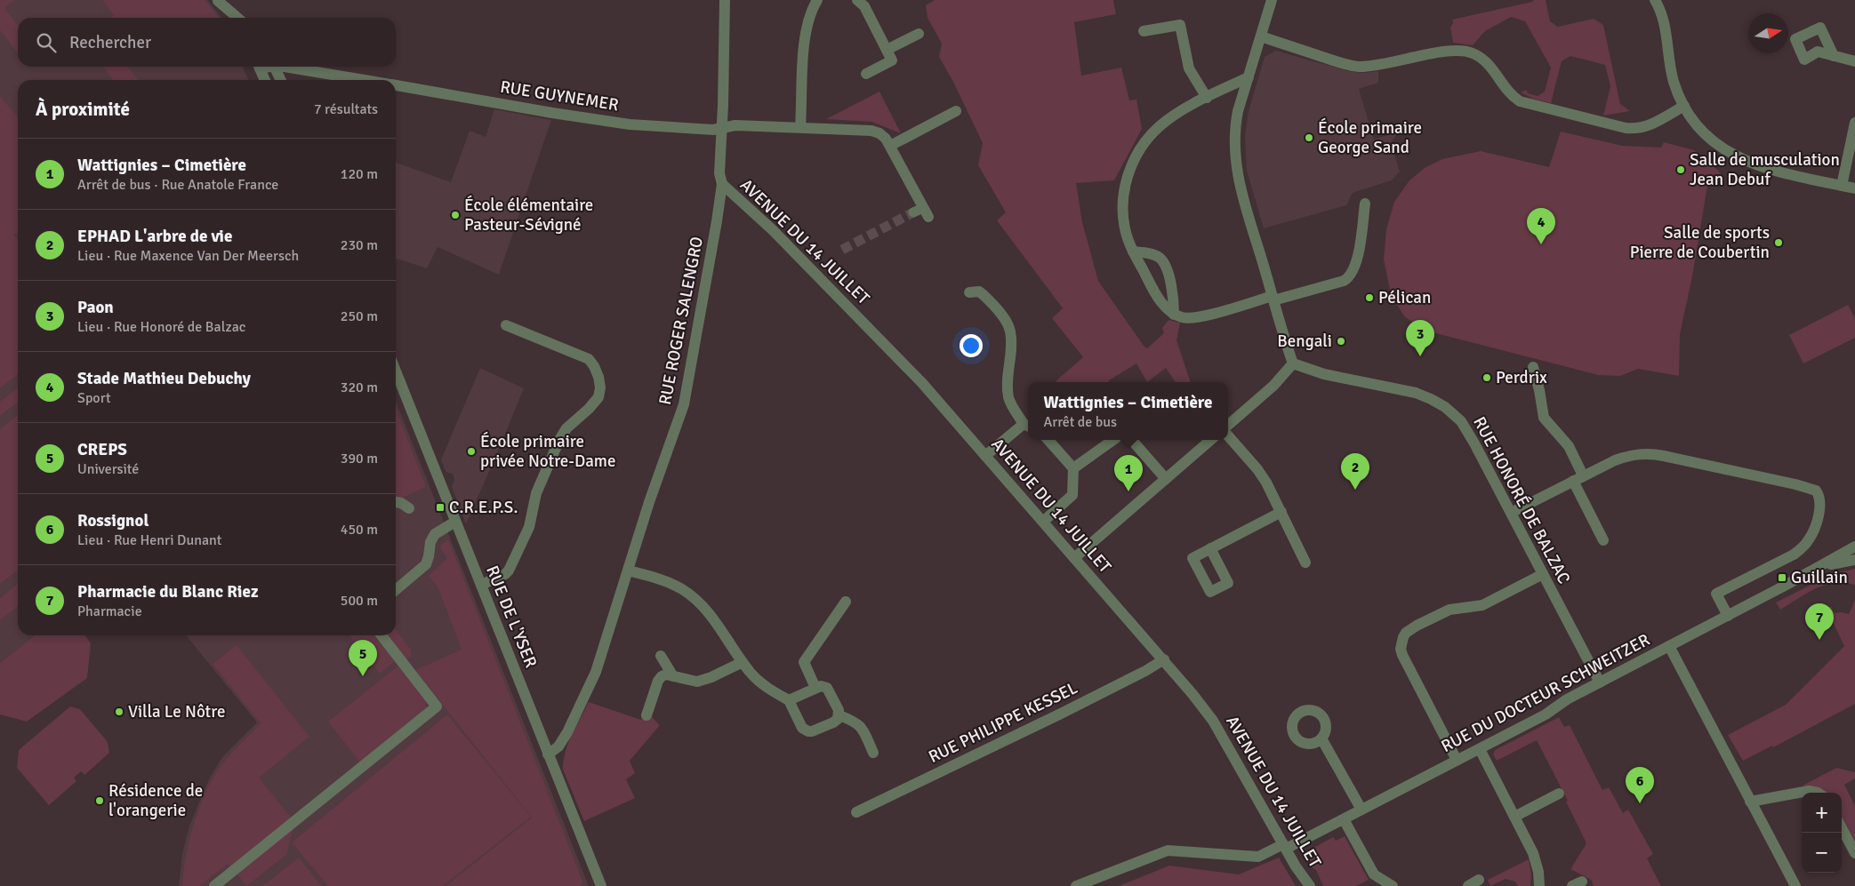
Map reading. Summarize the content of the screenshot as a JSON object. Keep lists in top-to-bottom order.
{
  "streets": {
    "street": [
      "RUE GUYNEMER",
      "AVENUE DU 14 JUILLET",
      "RUE ROGER SALENGRO",
      "RUE HONORÉ DE BALZAC",
      "RUE DE L'YSER",
      "RUE DU DOCTEUR SCHWEITZER",
      "RUE PHILIPPE KESSEL"
    ]
  },
  "crossings": [
    ["RUE GUYNEMER", "RUE ROGER SALENGRO"],
    ["AVENUE DU 14 JUILLET", "RUE ROGER SALENGRO"],
    ["AVENUE DU 14 JUILLET", "RUE DU DOCTEUR SCHWEITZER"],
    ["AVENUE DU 14 JUILLET", "RUE PHILIPPE KESSEL"],
    ["RUE ROGER SALENGRO", "RUE DE L'YSER"],
    ["RUE HONORÉ DE BALZAC", "RUE DU DOCTEUR SCHWEITZER"]
  ],
  "places": {
    "other": [
      "École primaire George Sand",
      "Salle de musculation Jean Debuf",
      "École élémentaire Pasteur-Sévigné",
      "Salle de sports Pierre de Coubertin",
      "Pélican",
      "Bengali",
      "Perdrix",
      "École primaire privée Notre-Dame",
      "Villa Le Nôtre",
      "Résidence de l'orangerie"
    ],
    "transit": ["C.R.E.P.S.", "Guillain"]
  },
  "north": "right",
  "page": {
    "search": "Rechercher",
    "heading": ["À proximité", "7 résultats"],
    "list": [
      {
        "mark": "1",
        "name": "Wattignies – Cimetière",
        "note": "Arrêt de bus · Rue Anatole France",
        "value": "120 m"
      },
      {
        "mark": "2",
        "name": "EPHAD L'arbre de vie",
        "note": "Lieu · Rue Maxence Van Der Meersch",
        "value": "230 m"
      },
      {
        "mark": "3",
        "name": "Paon",
        "note": "Lieu · Rue Honoré de Balzac",
        "value": "250 m"
      },
      {
        "mark": "4",
        "name": "Stade Mathieu Debuchy",
        "note": "Sport",
        "value": "320 m"
      },
      {
        "mark": "5",
        "name": "CREPS",
        "note": "Université",
        "value": "390 m"
      },
      {
        "mark": "6",
        "name": "Rossignol",
        "note": "Lieu · Rue Henri Dunant",
        "value": "450 m"
      },
      {
        "mark": "7",
        "name": "Pharmacie du Blanc Riez",
        "note": "Pharmacie",
        "value": "500 m"
      }
    ],
    "pins": [
      "4",
      "3",
      "2",
      "1",
      "7",
      "5",
      "6"
    ],
    "popup": ["Wattignies – Cimetière", "Arrêt de bus"],
    "map_buttons": ["+", "−"]
  }
}
